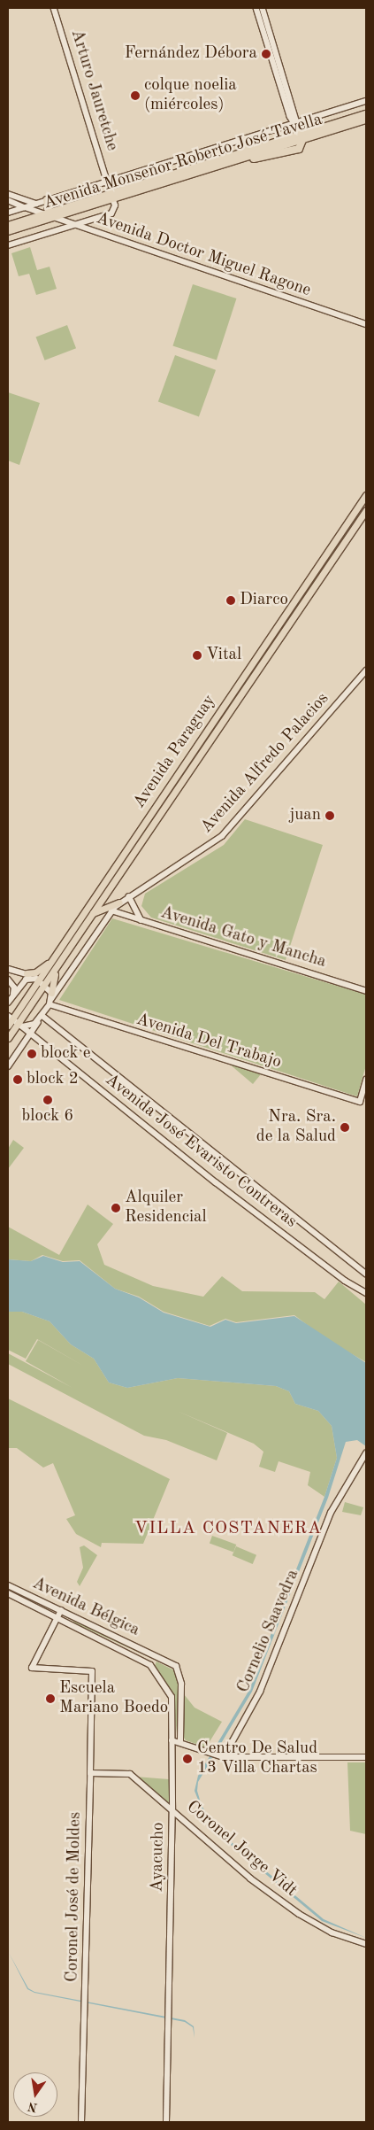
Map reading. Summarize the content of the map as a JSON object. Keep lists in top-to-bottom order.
{
  "streets": {
    "highway": ["Avenida Monseñor Roberto José Tavella"],
    "main road": [
      "Avenida Doctor Miguel Ragone",
      "Avenida Paraguay",
      "Avenida Bélgica",
      "Coronel Jorge Vidt",
      "Ayacucho",
      "Coronel José de Moldes"
    ],
    "street": [
      "Arturo Jauretche",
      "Avenida Alfredo Palacios",
      "Avenida Gato y Mancha",
      "Avenida Del Trabajo",
      "Avenida José Evaristo Contreras",
      "Cornelio Saavedra"
    ]
  },
  "crossings": [
    ["Avenida Monseñor Roberto José Tavella", "Avenida Doctor Miguel Ragone"],
    ["Avenida Paraguay", "Avenida José Evaristo Contreras"],
    ["Avenida Alfredo Palacios", "Avenida Gato y Mancha"],
    ["Avenida Alfredo Palacios", "Avenida Del Trabajo"],
    ["Avenida Bélgica", "Ayacucho"],
    ["Avenida Bélgica", "Coronel José de Moldes"],
    ["Coronel Jorge Vidt", "Ayacucho"],
    ["Coronel Jorge Vidt", "Coronel José de Moldes"]
  ],
  "districts": ["VILLA COSTANERA"],
  "places": [
    "Fernández Débora",
    "colque noelia (miércoles)",
    "Diarco",
    "Vital",
    "juan",
    "block e",
    "block 2",
    "block 6",
    "Nra. Sra. de la Salud",
    "Alquiler Residencial",
    "Escuela Mariano Boedo",
    "Centro De Salud 13 Villa Chartas"
  ],
  "north": "bottom"
}
